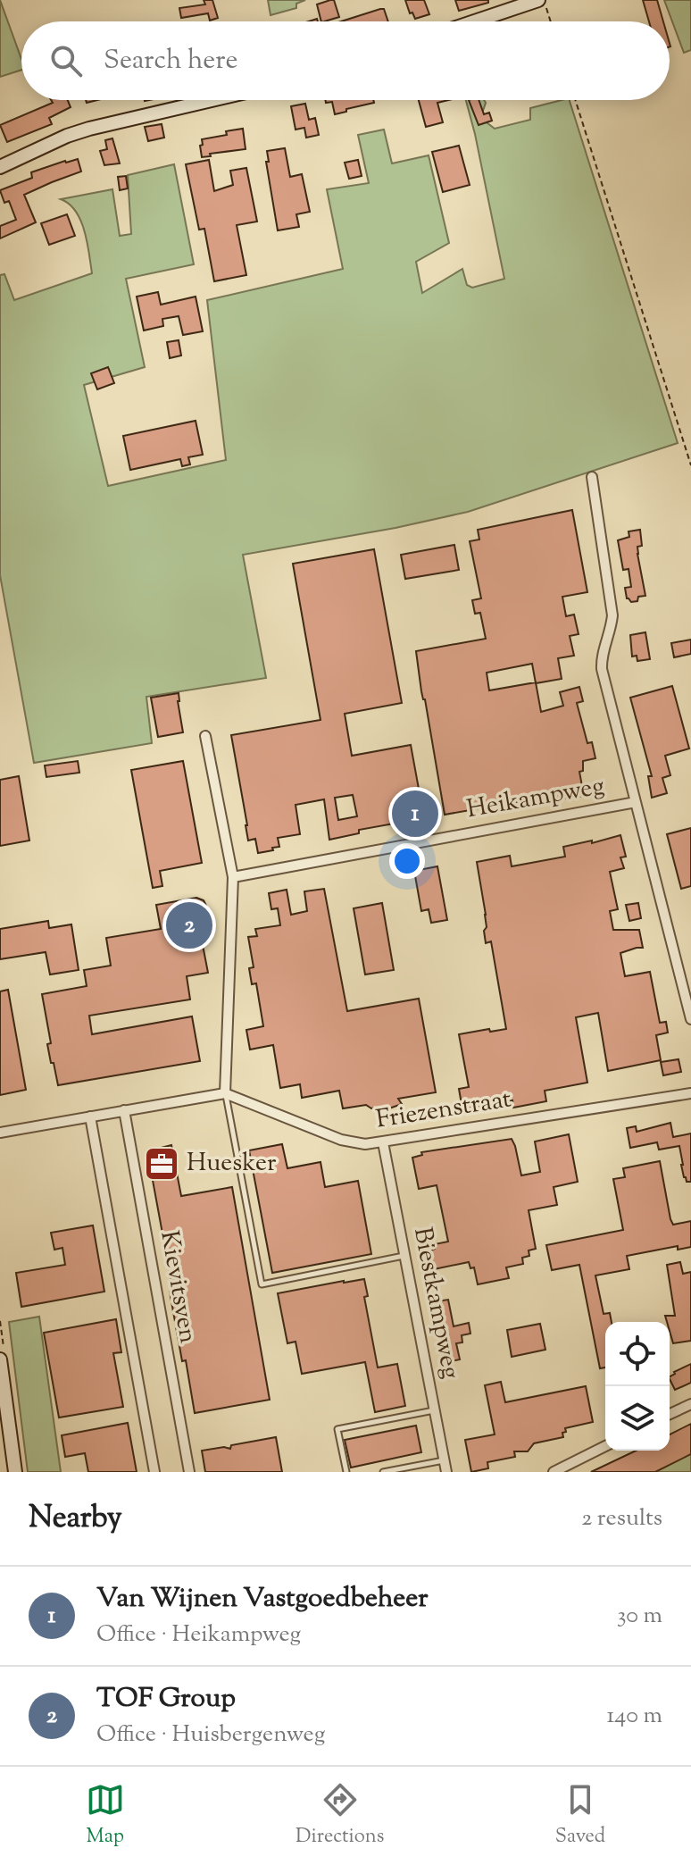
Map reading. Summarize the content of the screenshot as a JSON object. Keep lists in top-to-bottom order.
{
  "streets": {
    "street": [
      "Heikampweg",
      "Friezenstraat",
      "Kievitsven",
      "Biestkampweg"
    ]
  },
  "crossings": [
    ["Friezenstraat", "Biestkampweg"]
  ],
  "places": {
    "office": ["Huesker"]
  },
  "page": {
    "search": "Search here",
    "pins": ["1", "2"],
    "heading": ["Nearby", "2 results"],
    "list": [
      {
        "mark": "1",
        "name": "Van Wijnen Vastgoedbeheer",
        "note": "Office · Heikampweg",
        "value": "30 m"
      },
      {
        "mark": "2",
        "name": "TOF Group",
        "note": "Office · Huisbergenweg",
        "value": "140 m"
      }
    ],
    "nav": ["Map", "Directions", "Saved"]
  }
}
